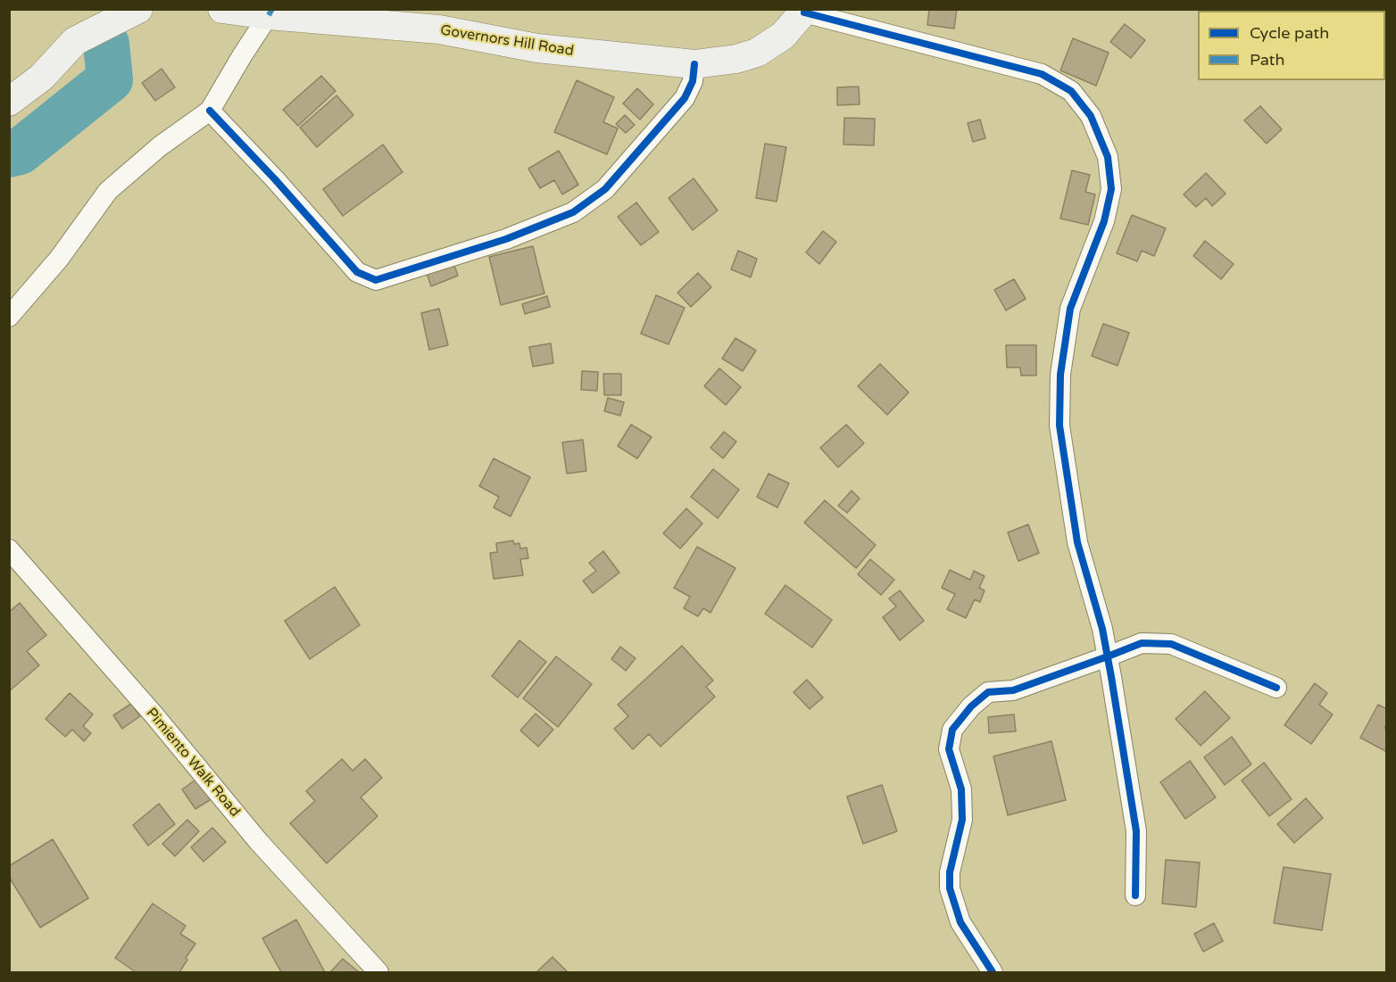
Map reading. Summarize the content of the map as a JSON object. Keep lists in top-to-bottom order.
{
  "streets": {
    "street": ["Governors Hill Road", "Pimiento Walk Road"]
  },
  "legend": ["Cycle path", "Path"]
}
